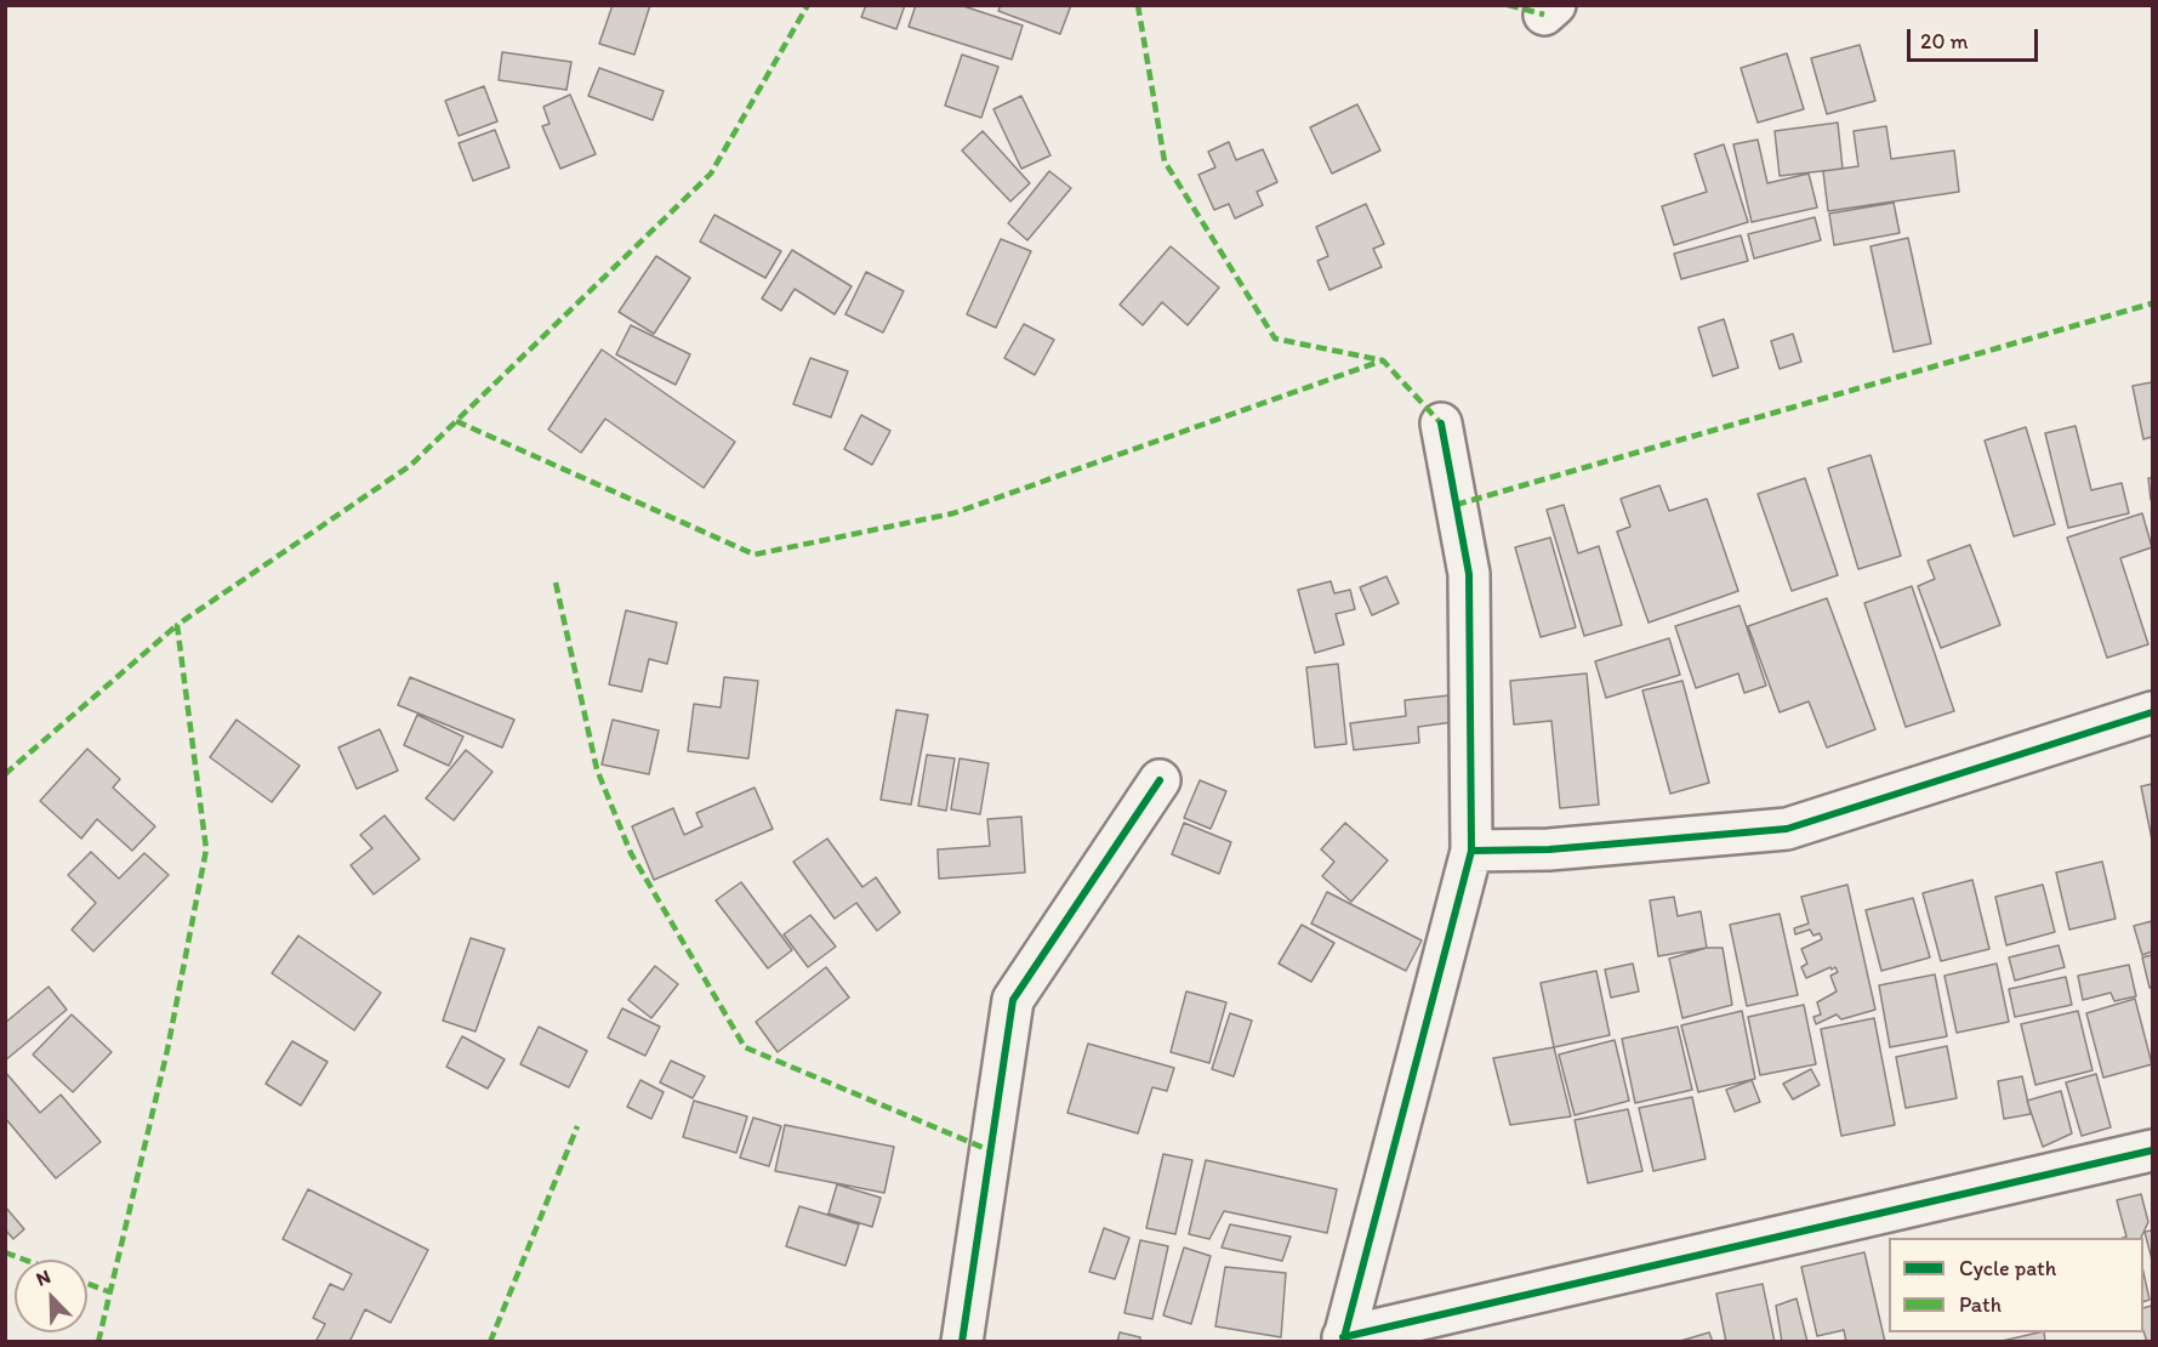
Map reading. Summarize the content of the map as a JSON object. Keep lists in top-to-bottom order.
{
  "legend": ["Cycle path", "Path"],
  "scale_bar": "20 m",
  "north": "top left"
}
